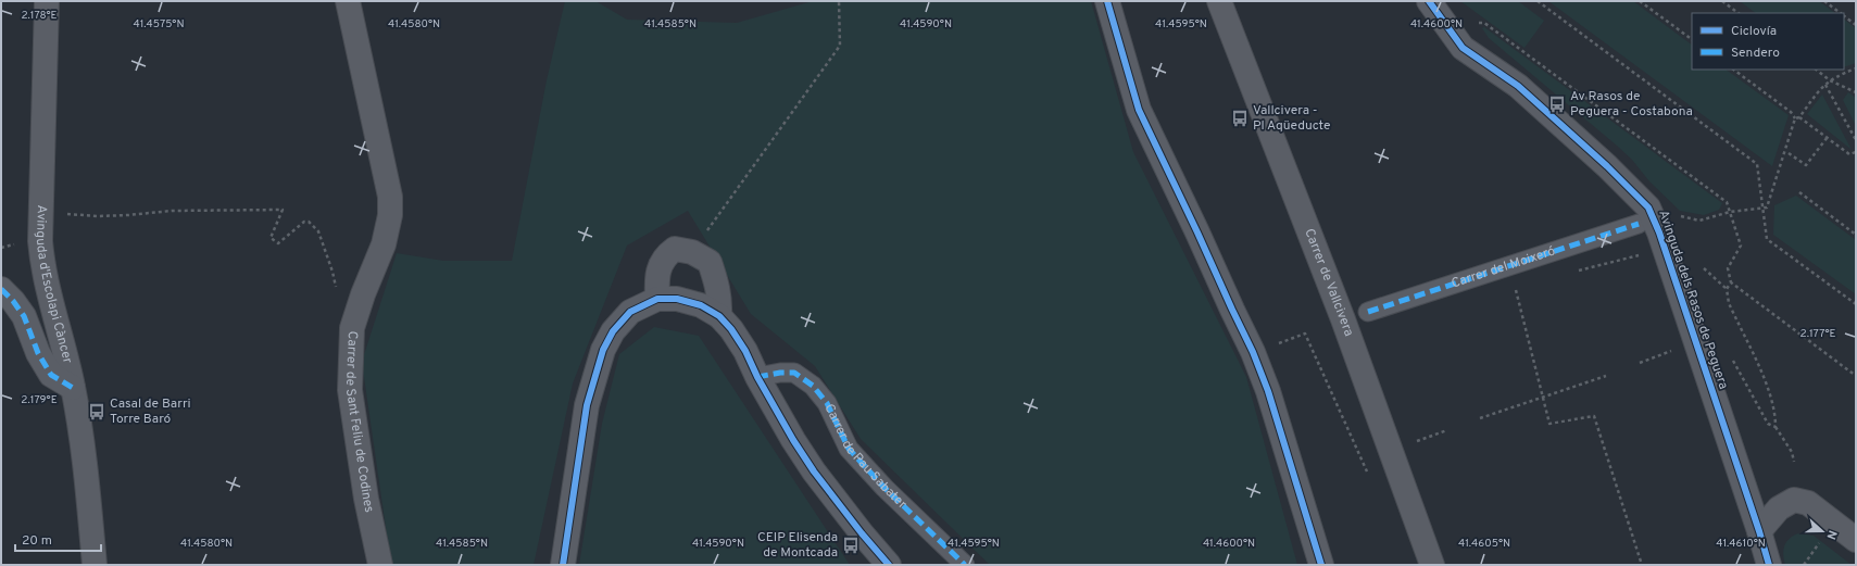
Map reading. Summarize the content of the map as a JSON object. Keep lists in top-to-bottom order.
{
  "streets": {
    "street": [
      "Carrer del Moixeró",
      "Carrer de Vallcivera",
      "Avinguda d'Escolapi Càncer",
      "Avinguda dels Rasos de Peguera",
      "Carrer de Sant Feliu de Codines",
      "Carrer de Pau Sabater"
    ]
  },
  "places": {
    "bus stop": [
      "Av Rasos de Peguera - Costabona",
      "Vallcivera - Pl Aqüeducte",
      "Casal de Barri Torre Baró",
      "CEIP Elisenda de Montcada"
    ]
  },
  "legend": ["Ciclovía", "Sendero"],
  "scale_bar": "20 m",
  "north": "right",
  "coordinates": [
    "2.178°E",
    "41.4575°N",
    "41.4580°N",
    "41.4585°N",
    "41.4590°N",
    "41.4595°N",
    "41.4600°N",
    "2.177°E",
    "2.179°E",
    "41.4605°N",
    "41.4610°N"
  ]
}
